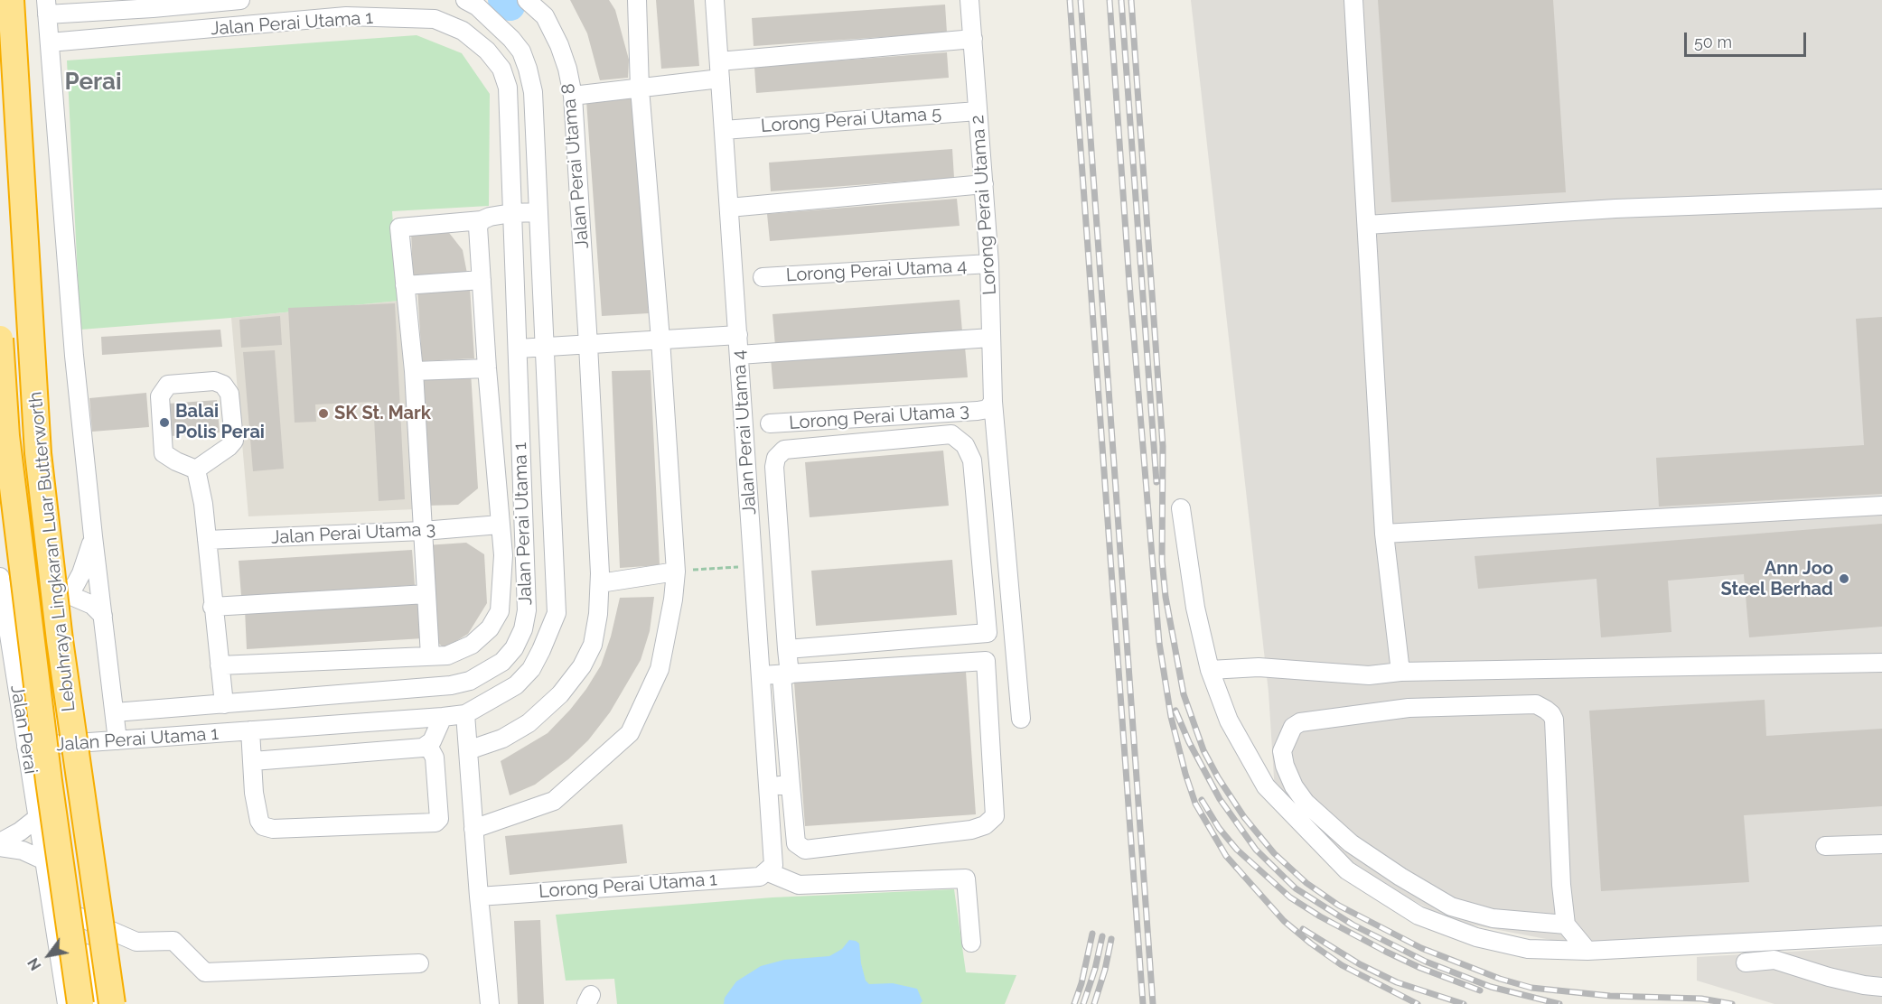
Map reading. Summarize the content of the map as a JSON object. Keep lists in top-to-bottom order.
{
  "streets": {
    "highway": ["Lebuhraya Lingkaran Luar Butterworth"],
    "street": [
      "Jalan Perai Utama 1",
      "Lorong Perai Utama 5",
      "Jalan Perai Utama 8",
      "Lorong Perai Utama 2",
      "Lorong Perai Utama 4",
      "Lorong Perai Utama 3",
      "Jalan Perai Utama 4",
      "Jalan Perai Utama 3",
      "Jalan Perai",
      "Lorong Perai Utama 1"
    ]
  },
  "crossings": [
    ["Jalan Perai Utama 1", "Jalan Perai Utama 3"],
    ["Jalan Perai Utama 1", "Jalan Perai"],
    ["Lorong Perai Utama 5", "Lorong Perai Utama 2"],
    ["Lorong Perai Utama 5", "Jalan Perai Utama 4"],
    ["Lorong Perai Utama 2", "Lorong Perai Utama 4"],
    ["Lorong Perai Utama 2", "Lorong Perai Utama 3"],
    ["Jalan Perai Utama 4", "Lorong Perai Utama 1"]
  ],
  "districts": ["Perai"],
  "places": ["SK St. Mark", "Balai Polis Perai", "Ann Joo Steel Berhad"],
  "scale_bar": "50 m",
  "north": "bottom left"
}
